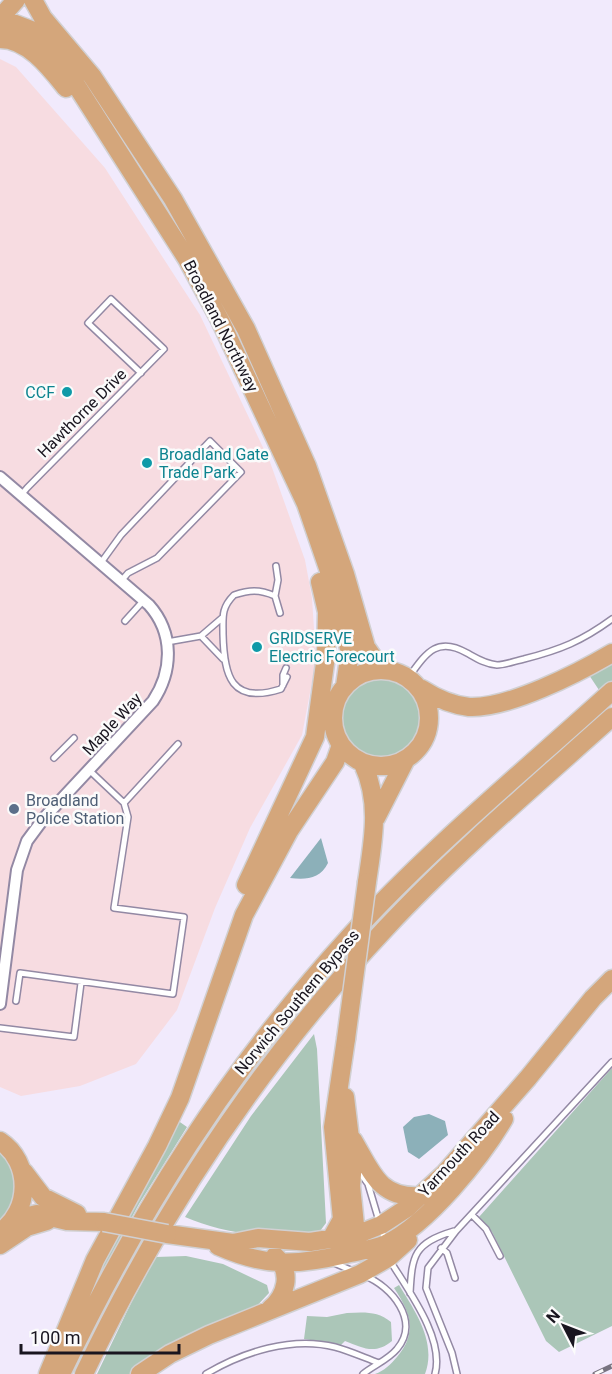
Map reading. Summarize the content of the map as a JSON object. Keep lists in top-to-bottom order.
{
  "streets": {
    "highway": ["Broadland Northway", "Norwich Southern Bypass", "Yarmouth Road"],
    "street": ["Maple Way"],
    "lane": ["Hawthorne Drive"]
  },
  "crossings": [
    ["Hawthorne Drive", "Maple Way"]
  ],
  "places": [
    "CCF",
    "Broadland Gate Trade Park",
    "GRIDSERVE Electric Forecourt",
    "Broadland Police Station"
  ],
  "scale_bar": "100 m",
  "north": "top left"
}
